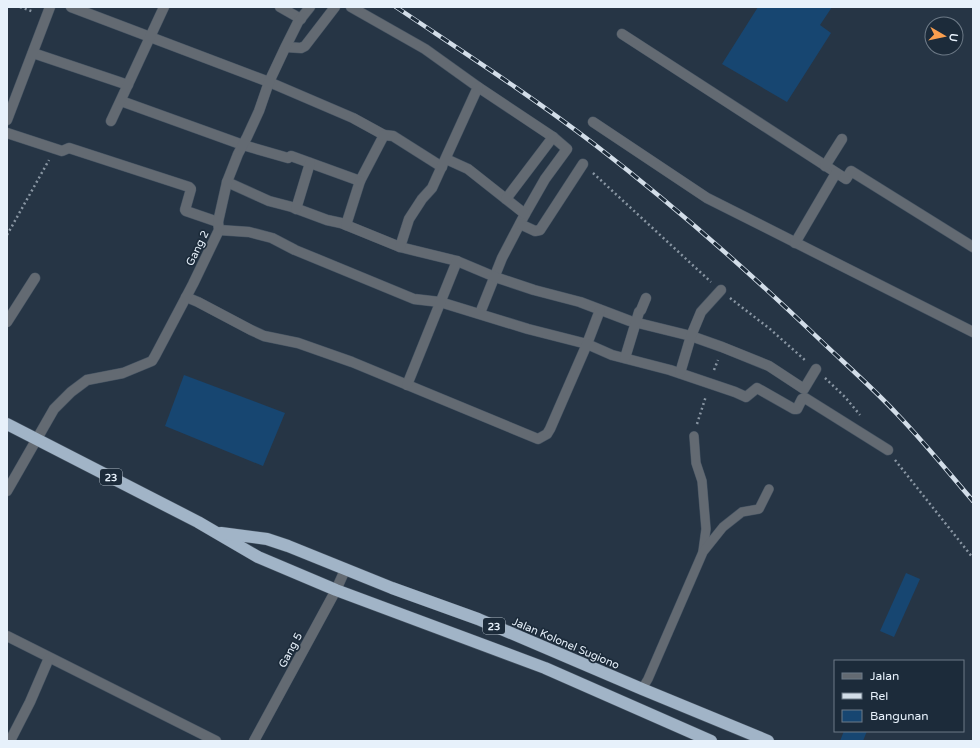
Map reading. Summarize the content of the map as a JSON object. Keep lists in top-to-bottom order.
{
  "streets": {
    "highway": ["23", "Jalan Kolonel Sugiono"],
    "street": ["Gang 2", "Gang 5"]
  },
  "crossings": [
    ["Gang 2", "Jalan Kolonel Sugiono"],
    ["Jalan Kolonel Sugiono", "Gang 5"]
  ],
  "legend": ["Jalan", "Rel", "Bangunan"],
  "north": "right"
}
